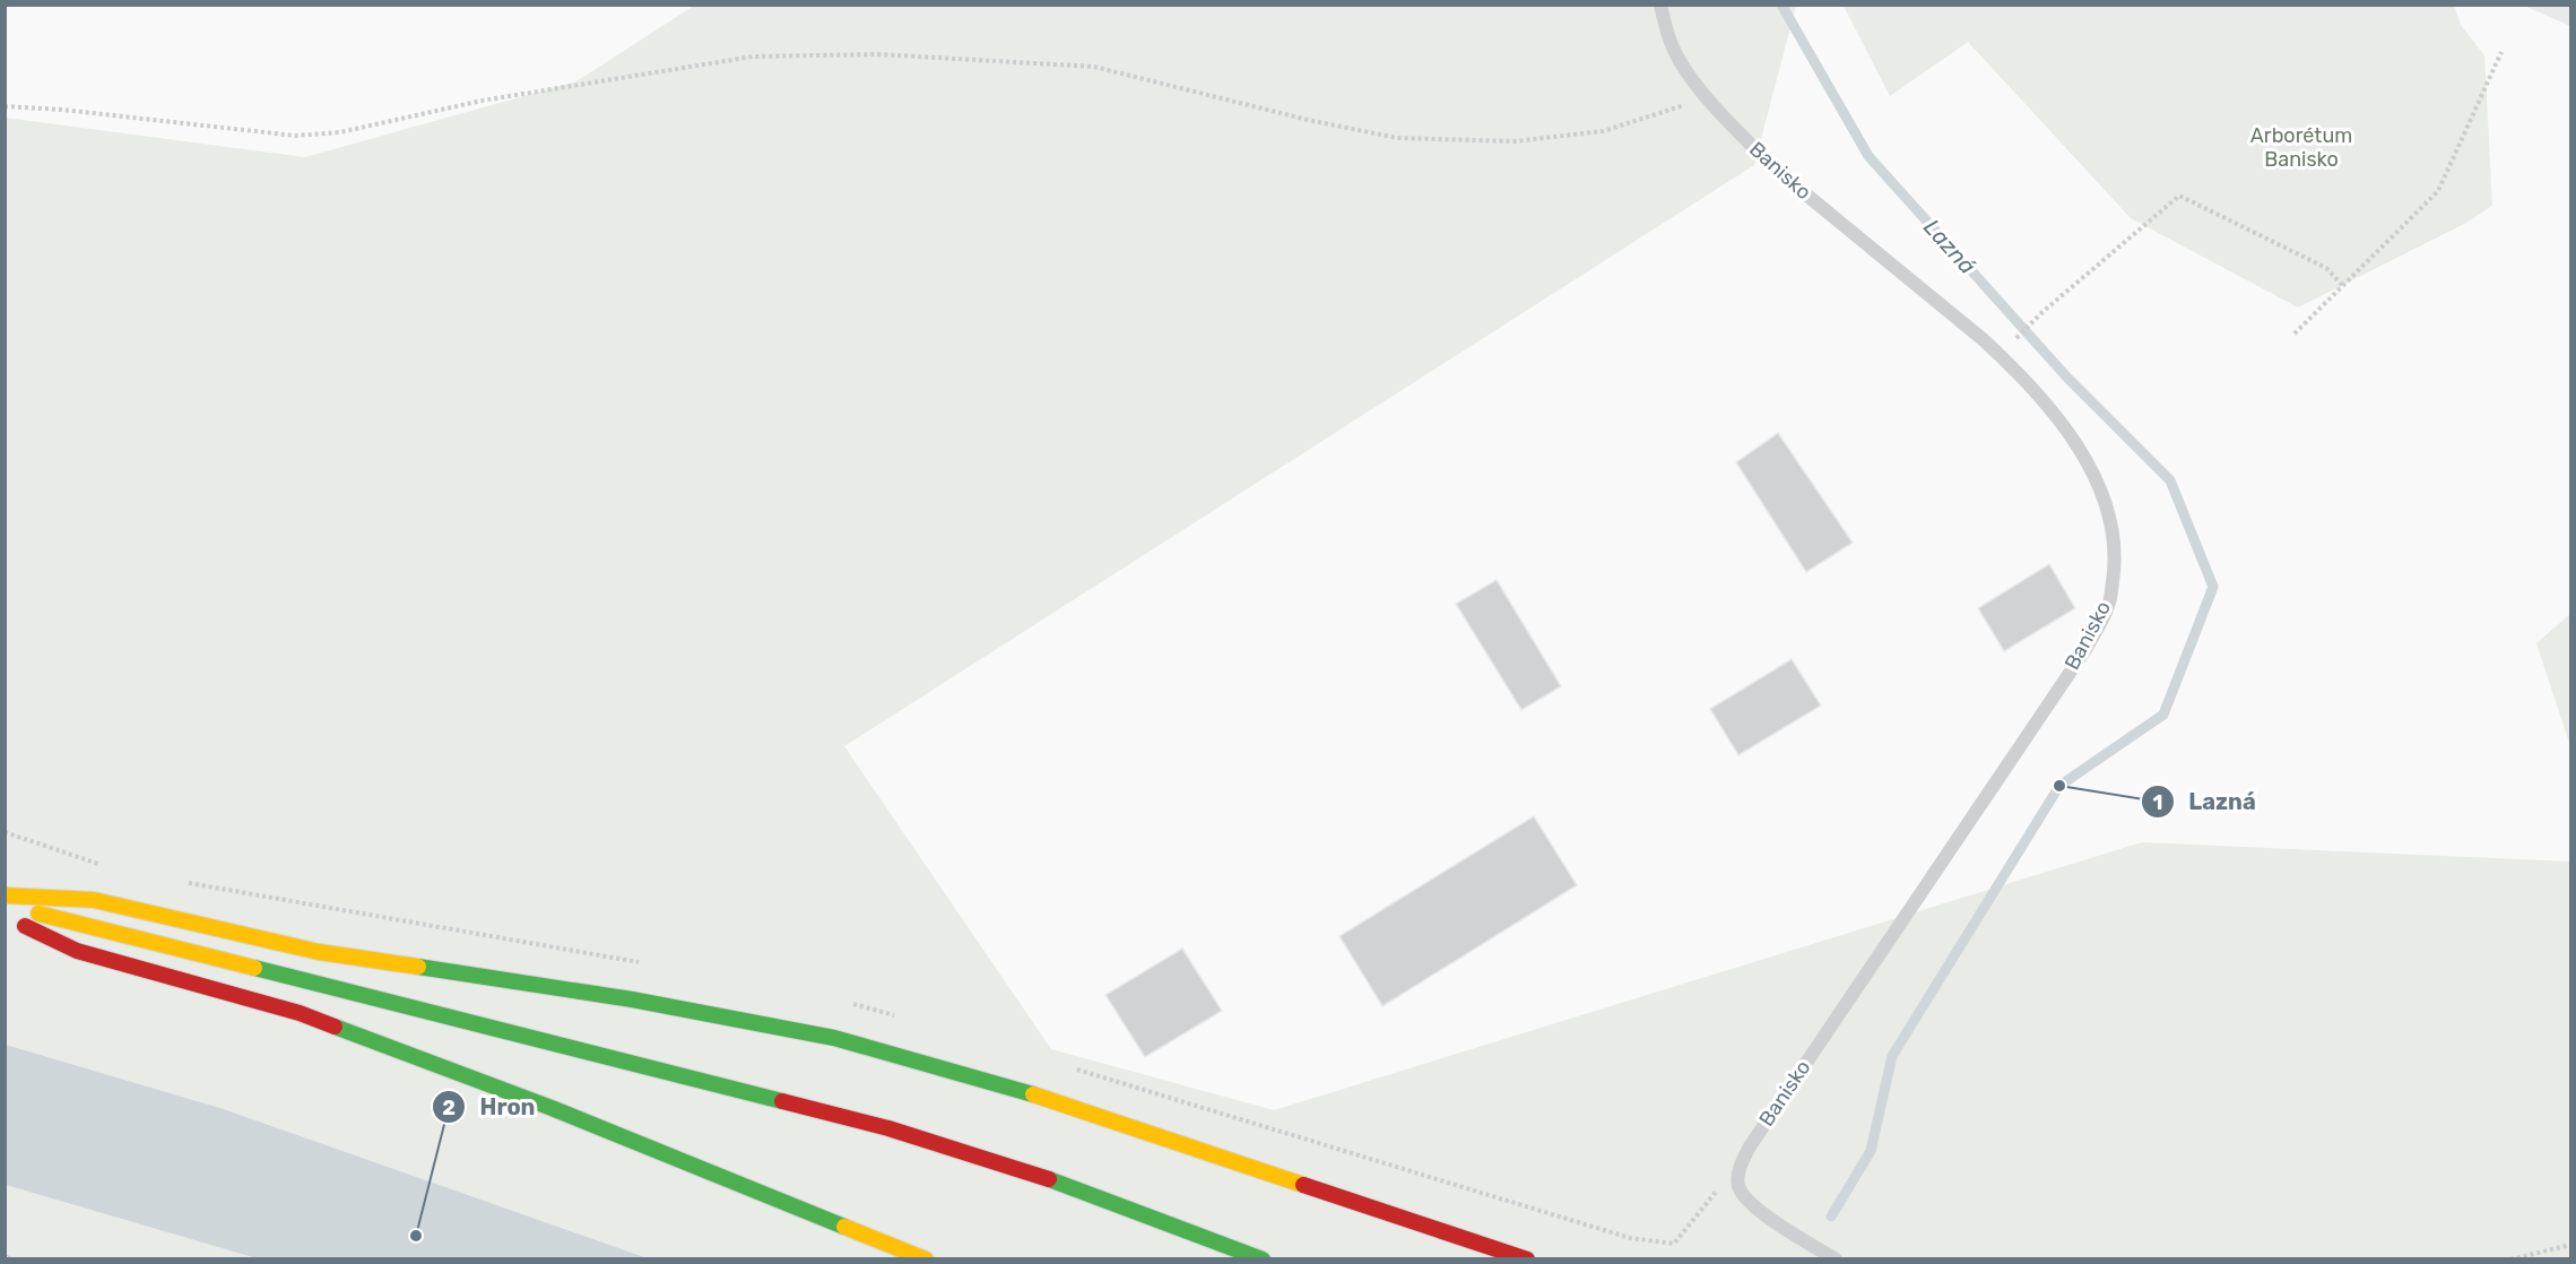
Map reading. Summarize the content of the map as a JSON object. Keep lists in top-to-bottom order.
{
  "streets": {
    "lane": ["Banisko"]
  },
  "water": ["Lazná"],
  "parks": ["Arborétum Banisko"],
  "places": ["Lazná", "Hron"]
}
